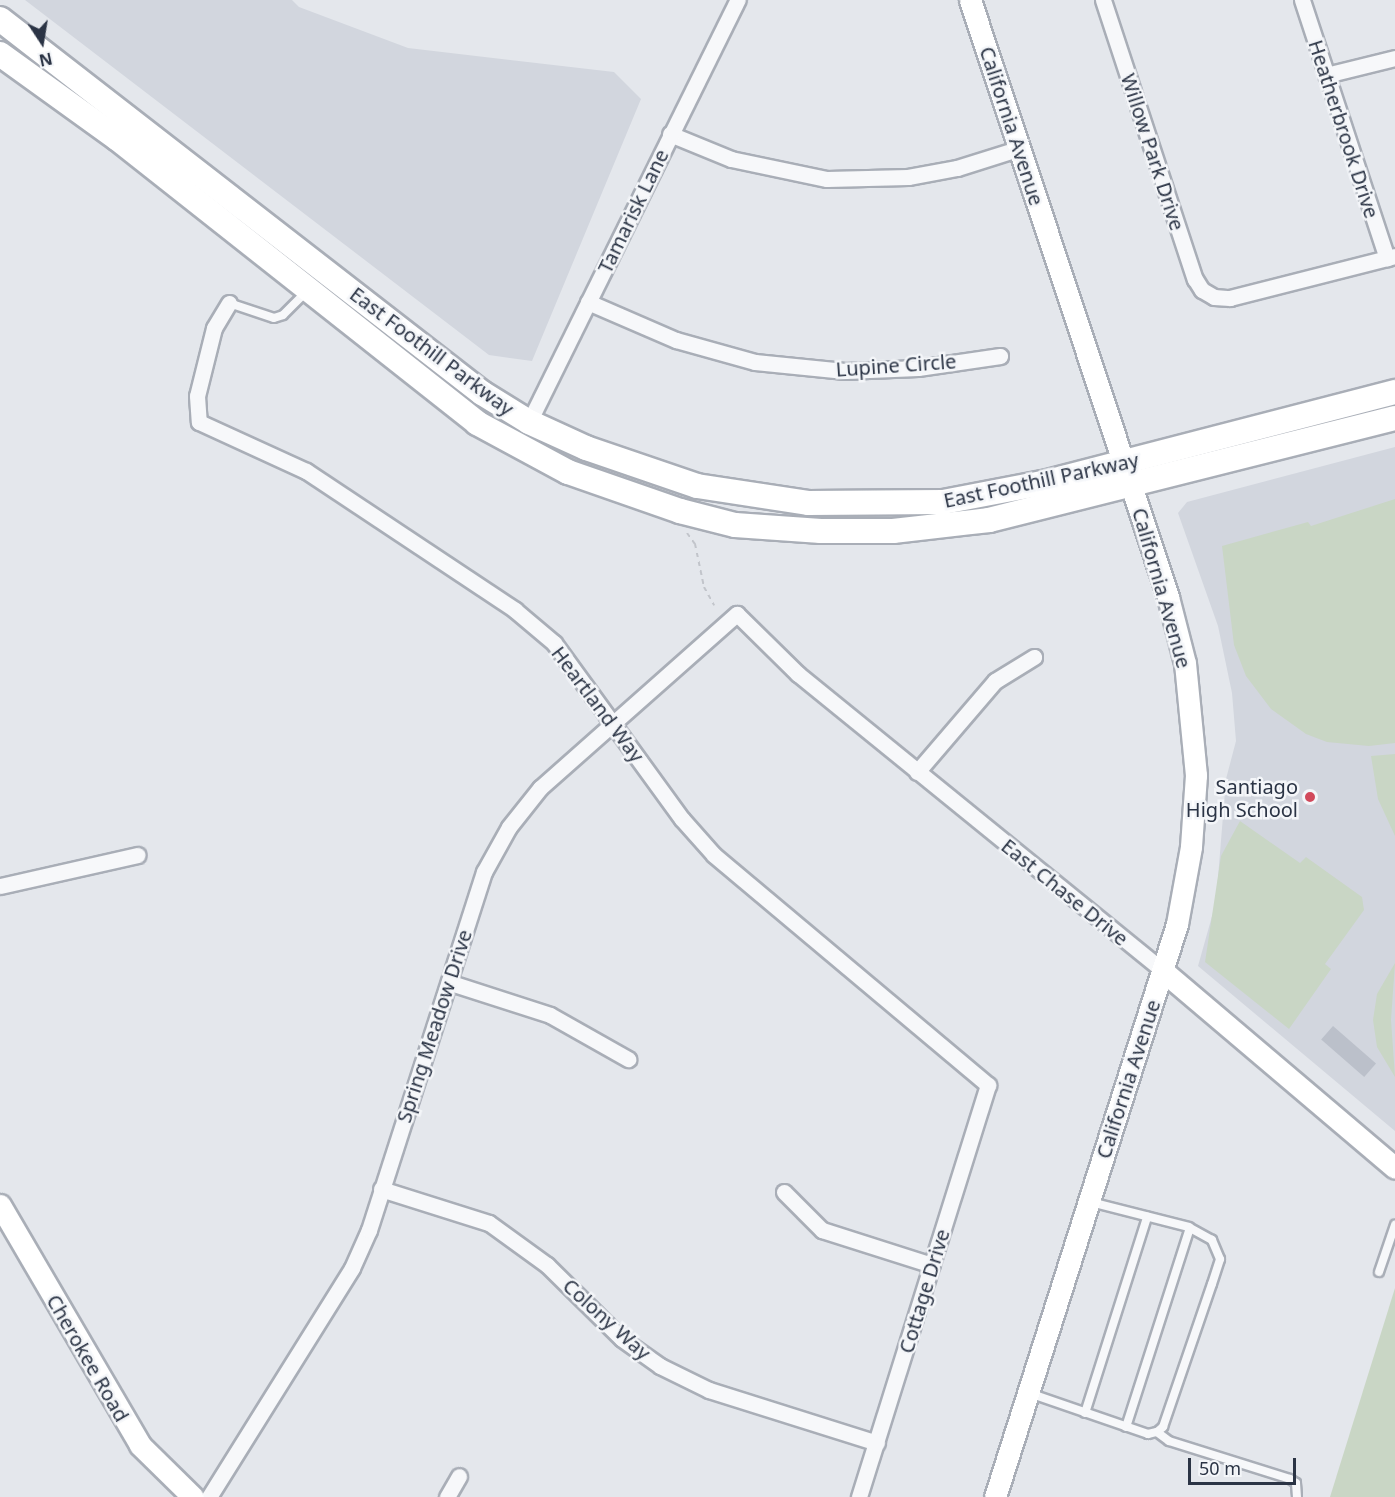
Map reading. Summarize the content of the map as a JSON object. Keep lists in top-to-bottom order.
{
  "streets": {
    "main road": [
      "California Avenue",
      "East Foothill Parkway",
      "East Chase Drive",
      "Cherokee Road"
    ],
    "street": [
      "Heatherbrook Drive",
      "Willow Park Drive",
      "Tamarisk Lane",
      "Lupine Circle",
      "Heartland Way",
      "Spring Meadow Drive",
      "Cottage Drive",
      "Colony Way"
    ]
  },
  "crossings": [
    ["California Avenue", "East Foothill Parkway"],
    ["California Avenue", "East Chase Drive"],
    ["Heatherbrook Drive", "Willow Park Drive"],
    ["Tamarisk Lane", "East Foothill Parkway"],
    ["Tamarisk Lane", "Lupine Circle"],
    ["Heartland Way", "Spring Meadow Drive"],
    ["Heartland Way", "Cottage Drive"],
    ["East Chase Drive", "Spring Meadow Drive"],
    ["Spring Meadow Drive", "Colony Way"],
    ["Cottage Drive", "Colony Way"]
  ],
  "places": ["Santiago High School"],
  "scale_bar": "50 m",
  "north": "bottom"
}
